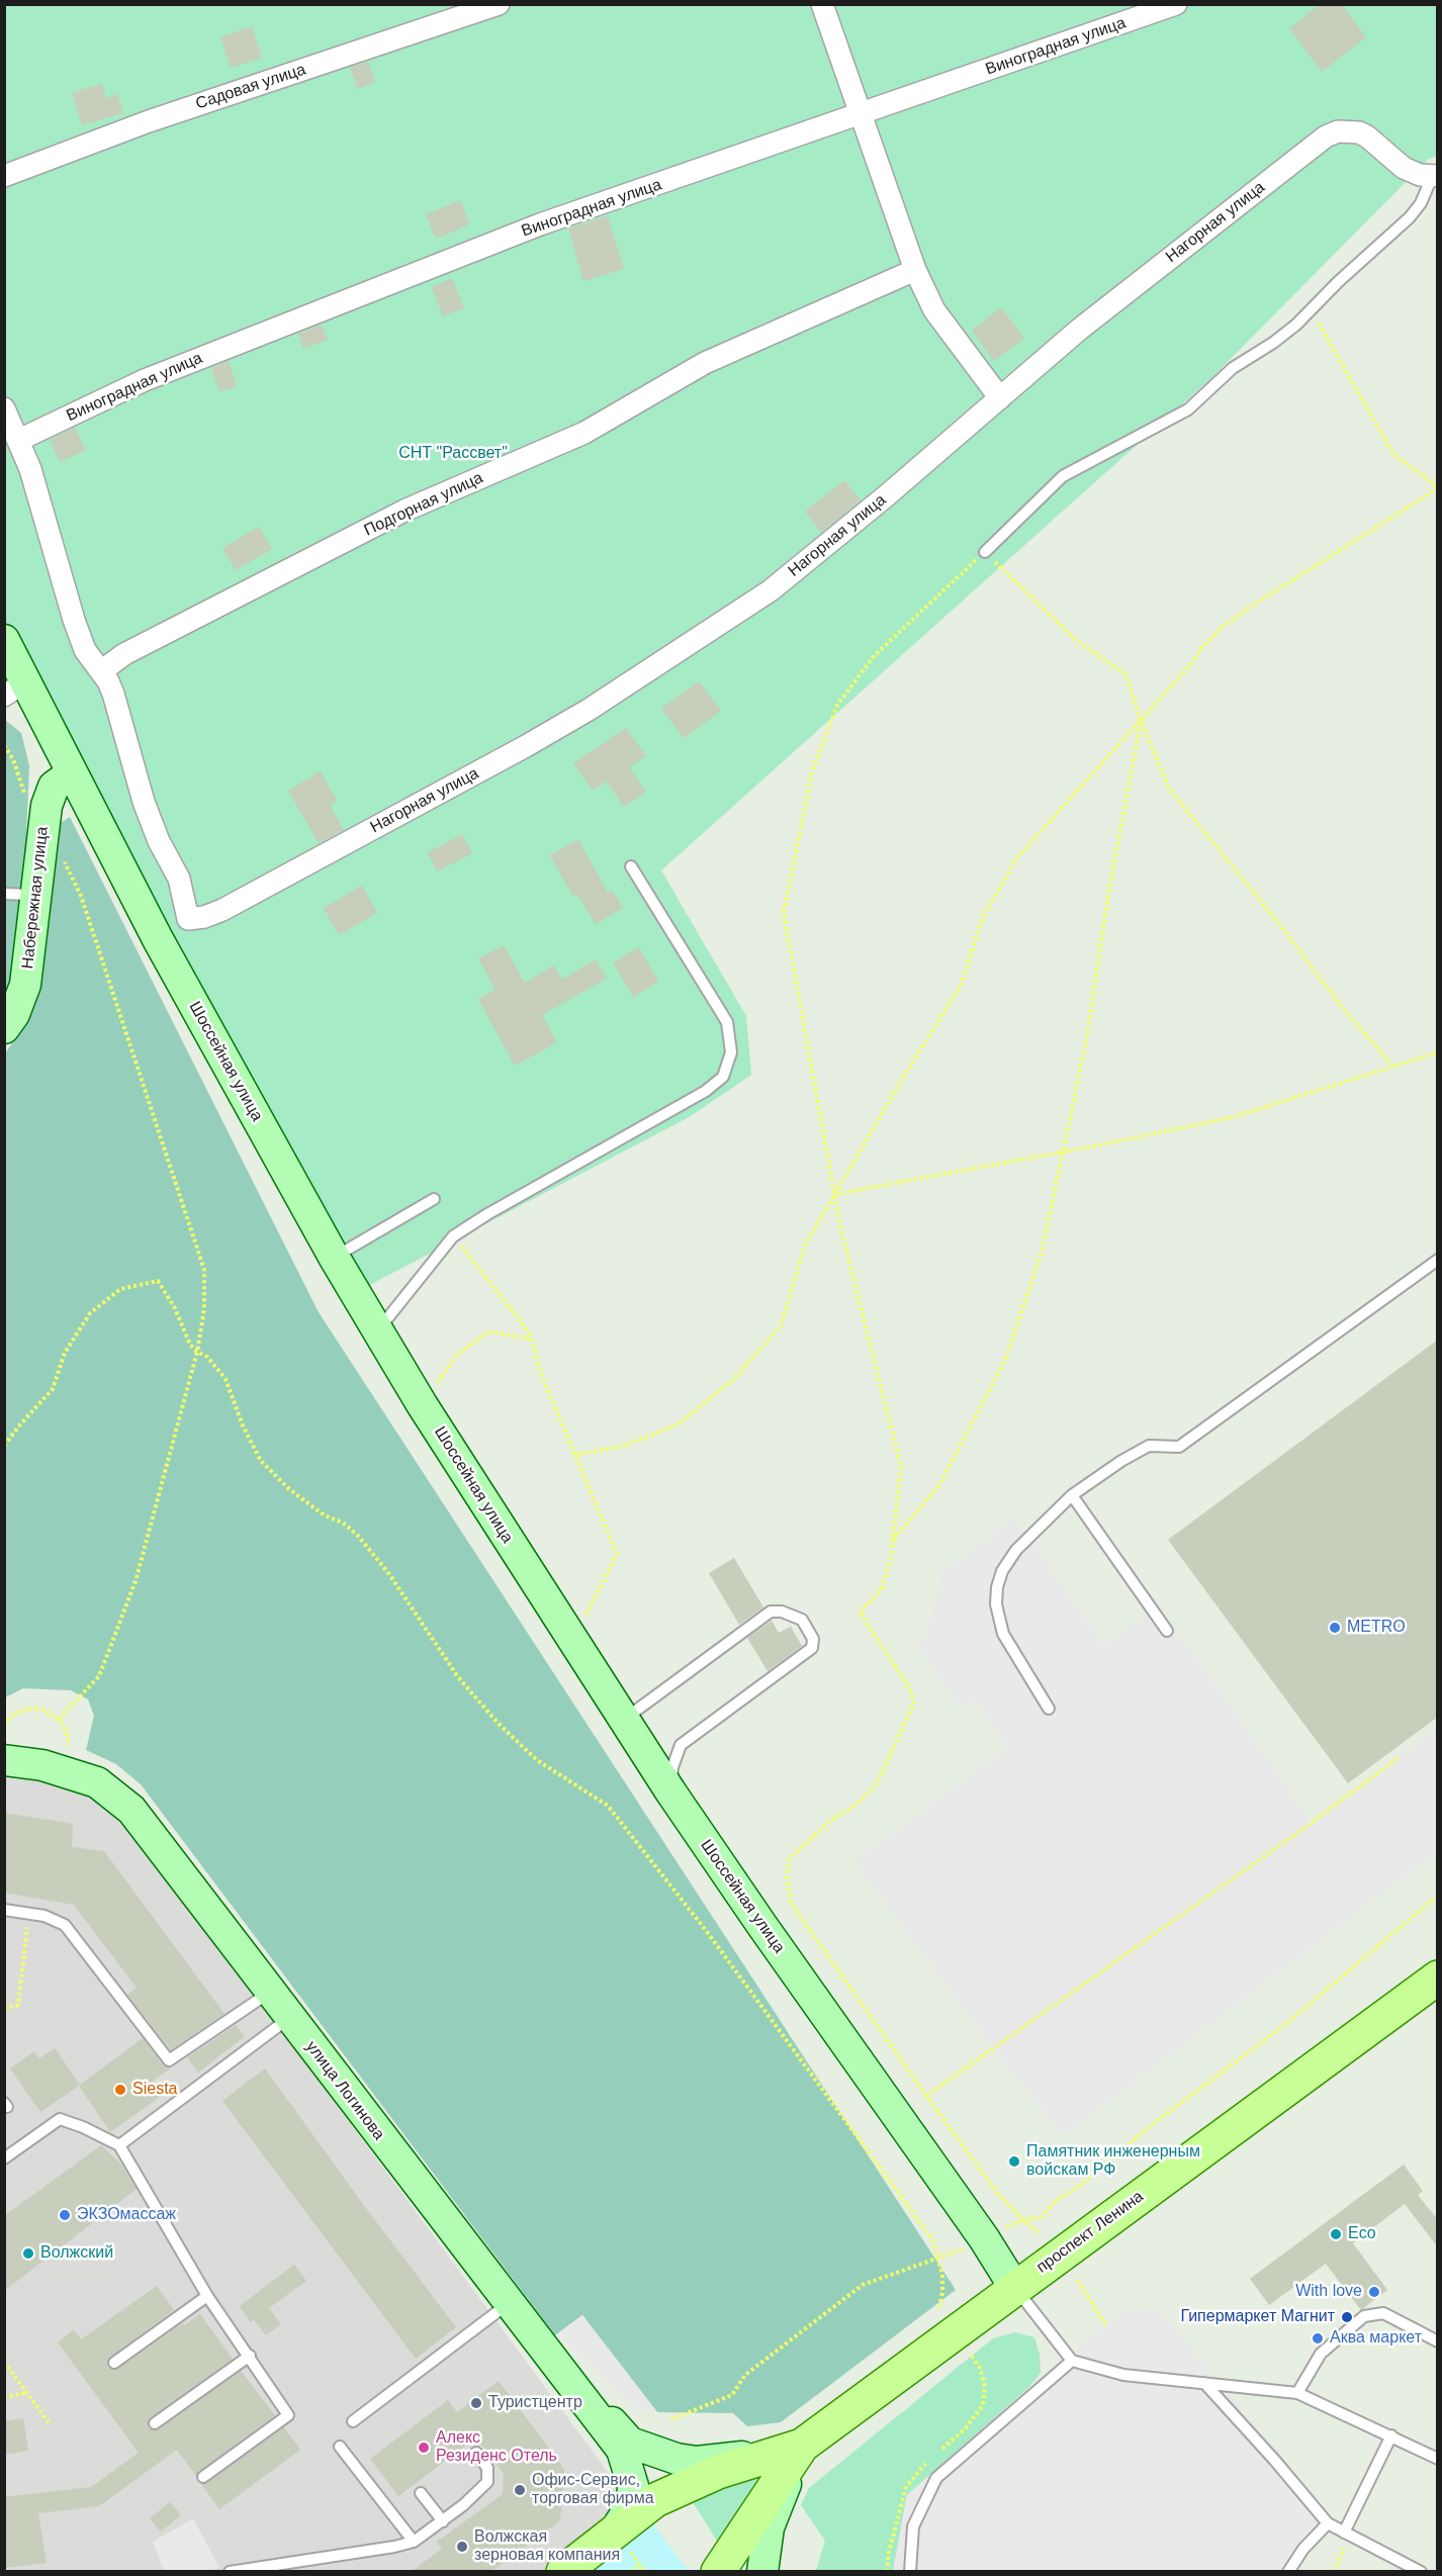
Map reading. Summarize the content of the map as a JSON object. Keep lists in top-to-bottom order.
{
  "streets": {
    "main road": ["проспект Ленина"],
    "street": [
      "Виноградная улица",
      "Садовая улица",
      "Нагорная улица",
      "Подгорная улица",
      "Набережная улица",
      "Шоссейная улица",
      "улица Логинова"
    ]
  },
  "crossings": [
    ["Набережная улица", "Шоссейная улица"],
    ["Шоссейная улица", "проспект Ленина"],
    ["улица Логинова", "проспект Ленина"]
  ],
  "parks": ["СНТ \"Рассвет\""],
  "places": [
    "METRO",
    "Siesta",
    "Памятник инженерным войскам РФ",
    "ЭКЗОмассаж",
    "Eco",
    "Волжский",
    "With love",
    "Гипермаркет Магнит",
    "Аква маркет",
    "Туристцентр",
    "Алекс Резиденс Отель",
    "Офис-Сервис, торговая фирма",
    "Волжская зерновая компания"
  ]
}
